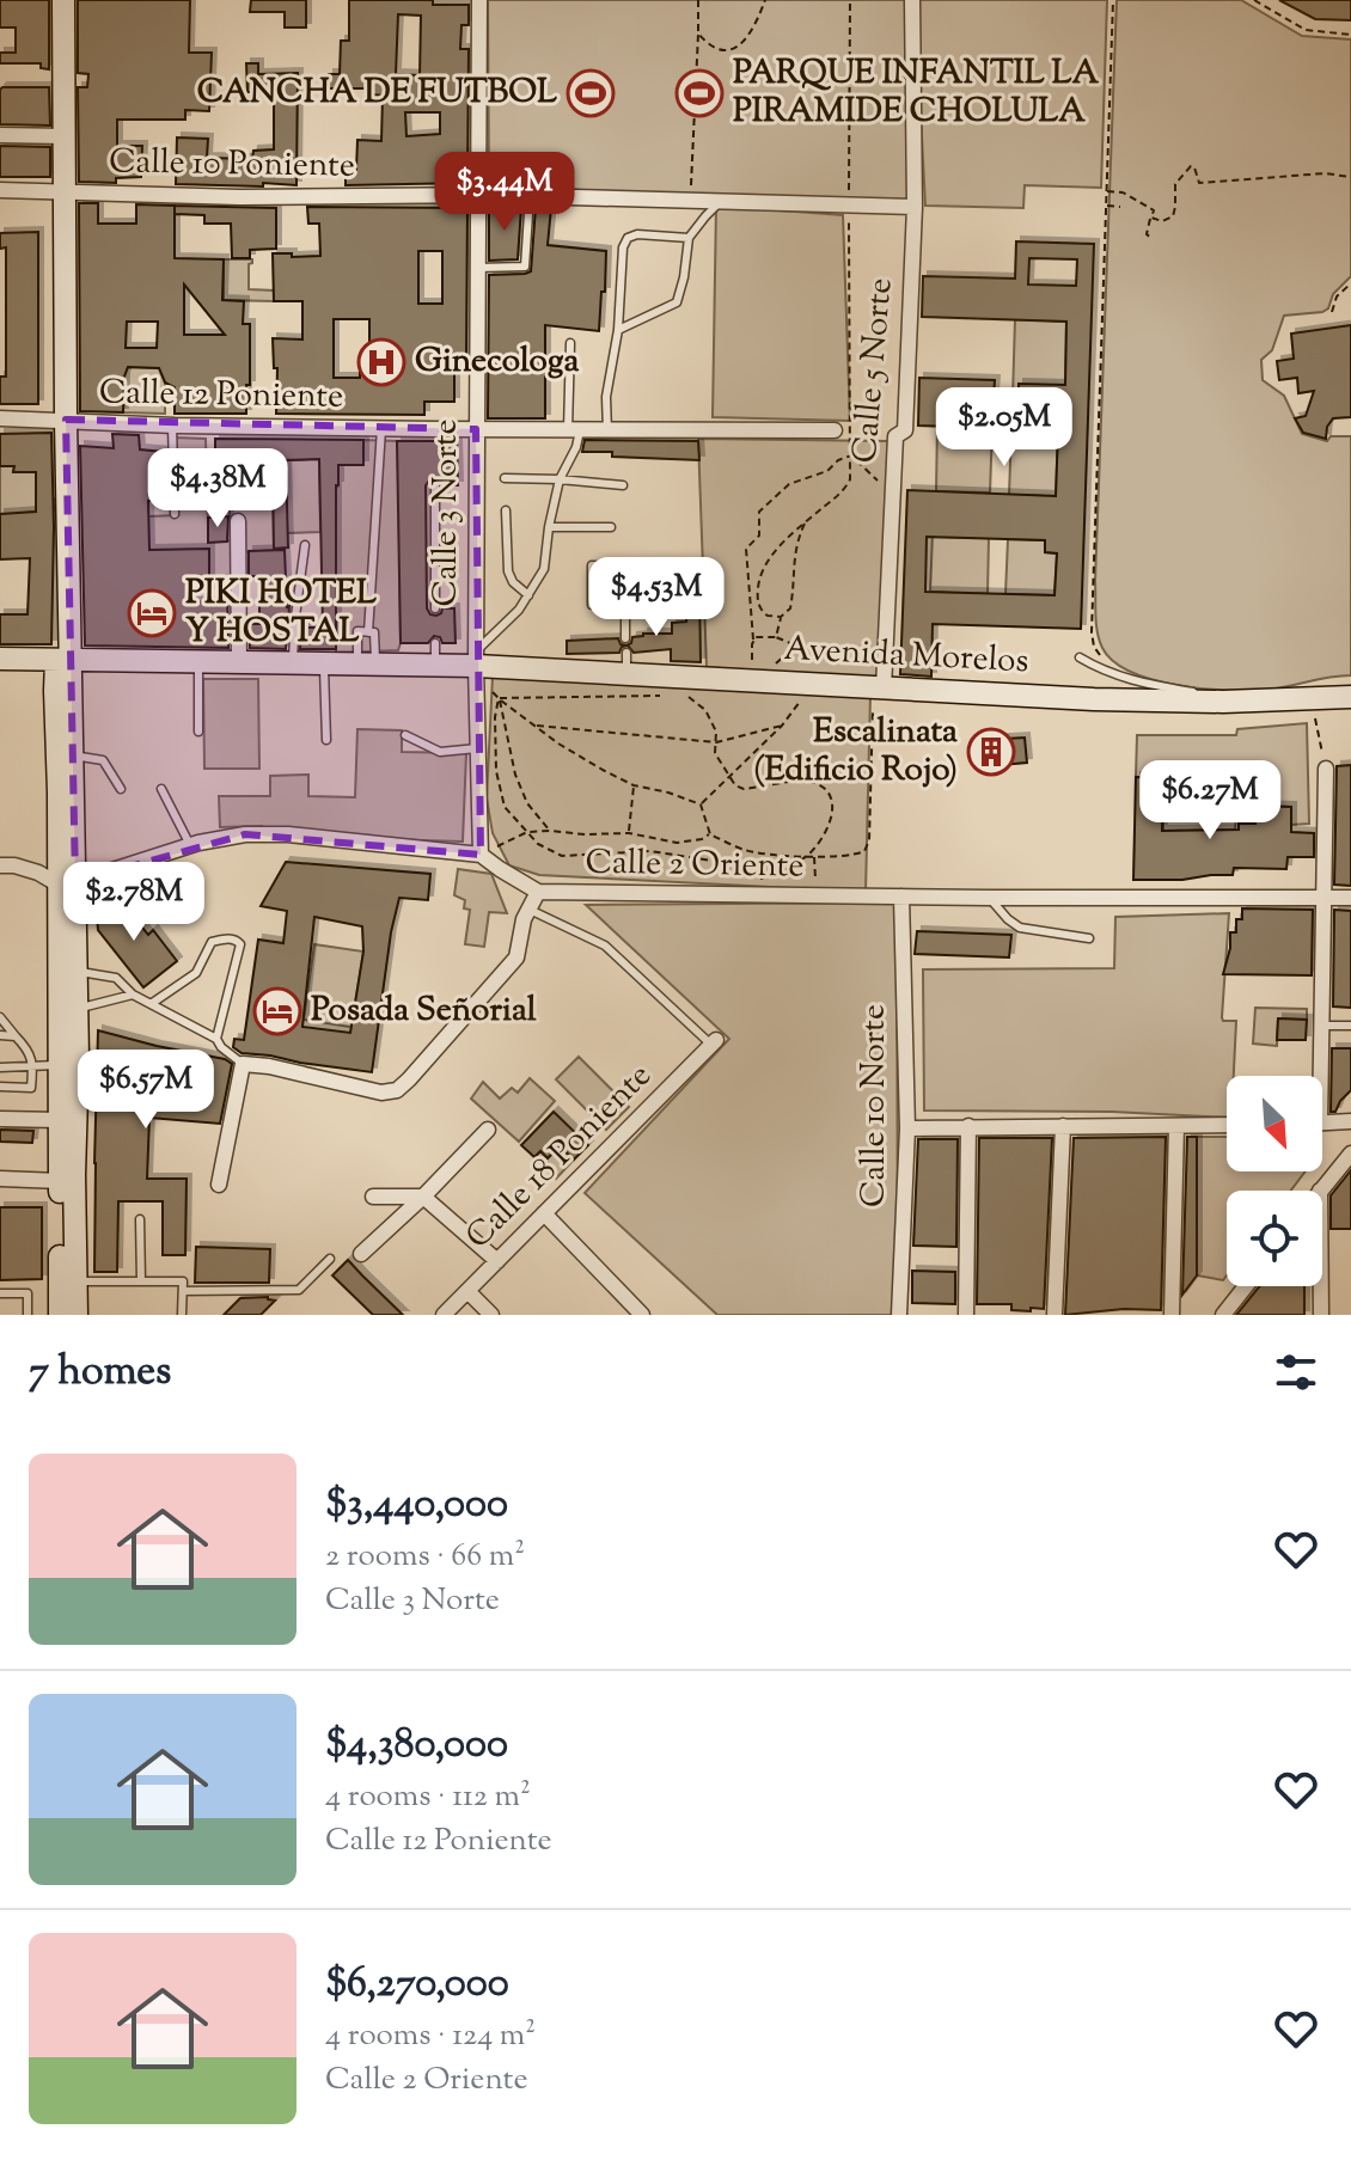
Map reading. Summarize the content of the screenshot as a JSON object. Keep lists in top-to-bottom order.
{
  "streets": {
    "main road": ["Avenida Morelos"],
    "street": [
      "Calle 10 Poniente",
      "Calle 5 Norte",
      "Calle 12 Poniente",
      "Calle 3 Norte",
      "Calle 2 Oriente",
      "Calle 10 Norte",
      "Calle 18 Poniente"
    ]
  },
  "crossings": [
    ["Calle 10 Poniente", "Calle 5 Norte"],
    ["Calle 10 Poniente", "Calle 3 Norte"],
    ["Calle 5 Norte", "Avenida Morelos"],
    ["Calle 12 Poniente", "Calle 3 Norte"],
    ["Calle 3 Norte", "Avenida Morelos"],
    ["Calle 3 Norte", "Calle 2 Oriente"],
    ["Calle 2 Oriente", "Calle 10 Norte"]
  ],
  "places": {
    "sports": ["CANCHA DE FUTBOL", "PARQUE INFANTIL LA PIRAMIDE CHOLULA"],
    "hospital": ["Ginecologa"],
    "hotel": ["PIKI HOTEL Y HOSTAL", "Posada Señorial"],
    "building": ["Escalinata (Edificio Rojo)"]
  },
  "north": "bottom right",
  "page": {
    "price": [
      "$3.44M",
      "$2.05M",
      "$4.38M",
      "$4.53M",
      "$6.27M",
      "$2.78M",
      "$6.57M"
    ],
    "heading": "7 homes",
    "list": [
      {
        "name": "$3,440,000",
        "note": "2 rooms · 66 m² · Calle 3 Norte"
      },
      {
        "name": "$4,380,000",
        "note": "4 rooms · 112 m² · Calle 12 Poniente"
      },
      {
        "name": "$6,270,000",
        "note": "4 rooms · 124 m² · Calle 2 Oriente"
      }
    ]
  }
}
